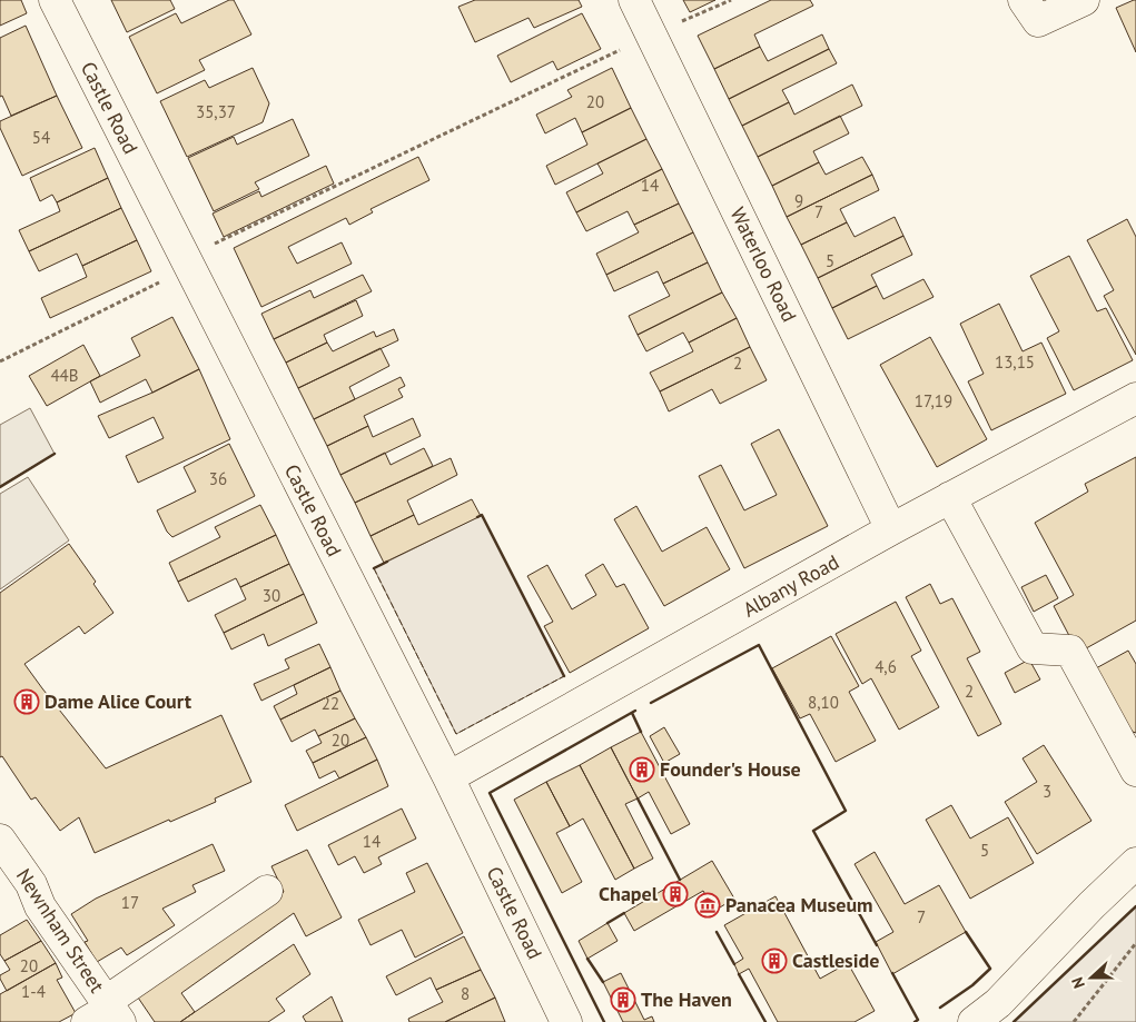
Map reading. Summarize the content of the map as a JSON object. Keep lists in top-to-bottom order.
{
  "streets": {
    "street": [
      "Castle Road",
      "Waterloo Road",
      "Albany Road",
      "Newnham Street"
    ]
  },
  "crossings": [
    ["Castle Road", "Albany Road"],
    ["Waterloo Road", "Albany Road"]
  ],
  "places": {
    "building": [
      "Dame Alice Court",
      "Founder's House",
      "Chapel",
      "Castleside",
      "The Haven"
    ],
    "museum": ["Panacea Museum"]
  },
  "house_numbers": [
    "20",
    "35,37",
    "54",
    "14",
    "9",
    "7",
    "5",
    "13,15",
    "2",
    "44B",
    "17,19",
    "36",
    "30",
    "4,6",
    "2",
    "8,10",
    "22",
    "20",
    "3",
    "14",
    "5",
    "17",
    "7",
    "20",
    "1-4",
    "8"
  ],
  "north": "left"
}
